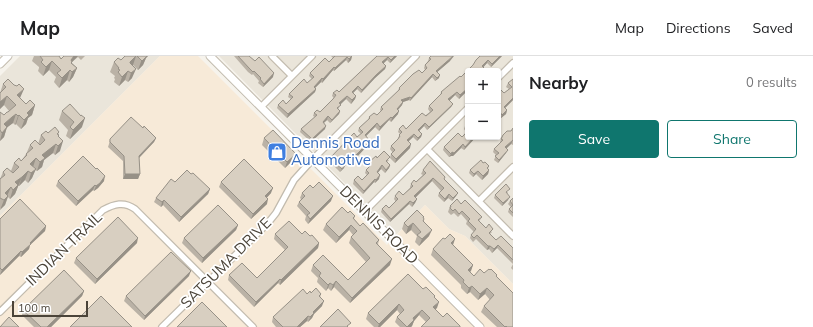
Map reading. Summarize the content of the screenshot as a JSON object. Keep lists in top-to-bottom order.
{
  "streets": {
    "street": ["DENNIS ROAD", "INDIAN TRAIL", "SATSUMA DRIVE"]
  },
  "crossings": [
    ["DENNIS ROAD", "SATSUMA DRIVE"],
    ["INDIAN TRAIL", "SATSUMA DRIVE"]
  ],
  "places": {
    "shop": ["Dennis Road Automotive"]
  },
  "scale_bar": "100 m",
  "page": {
    "header": "Map",
    "nav": ["Map", "Directions", "Saved"],
    "heading": ["Nearby", "0 results"],
    "map_buttons": ["+", "−"],
    "buttons": ["Save", "Share"],
    "scale": "100 m"
  }
}
